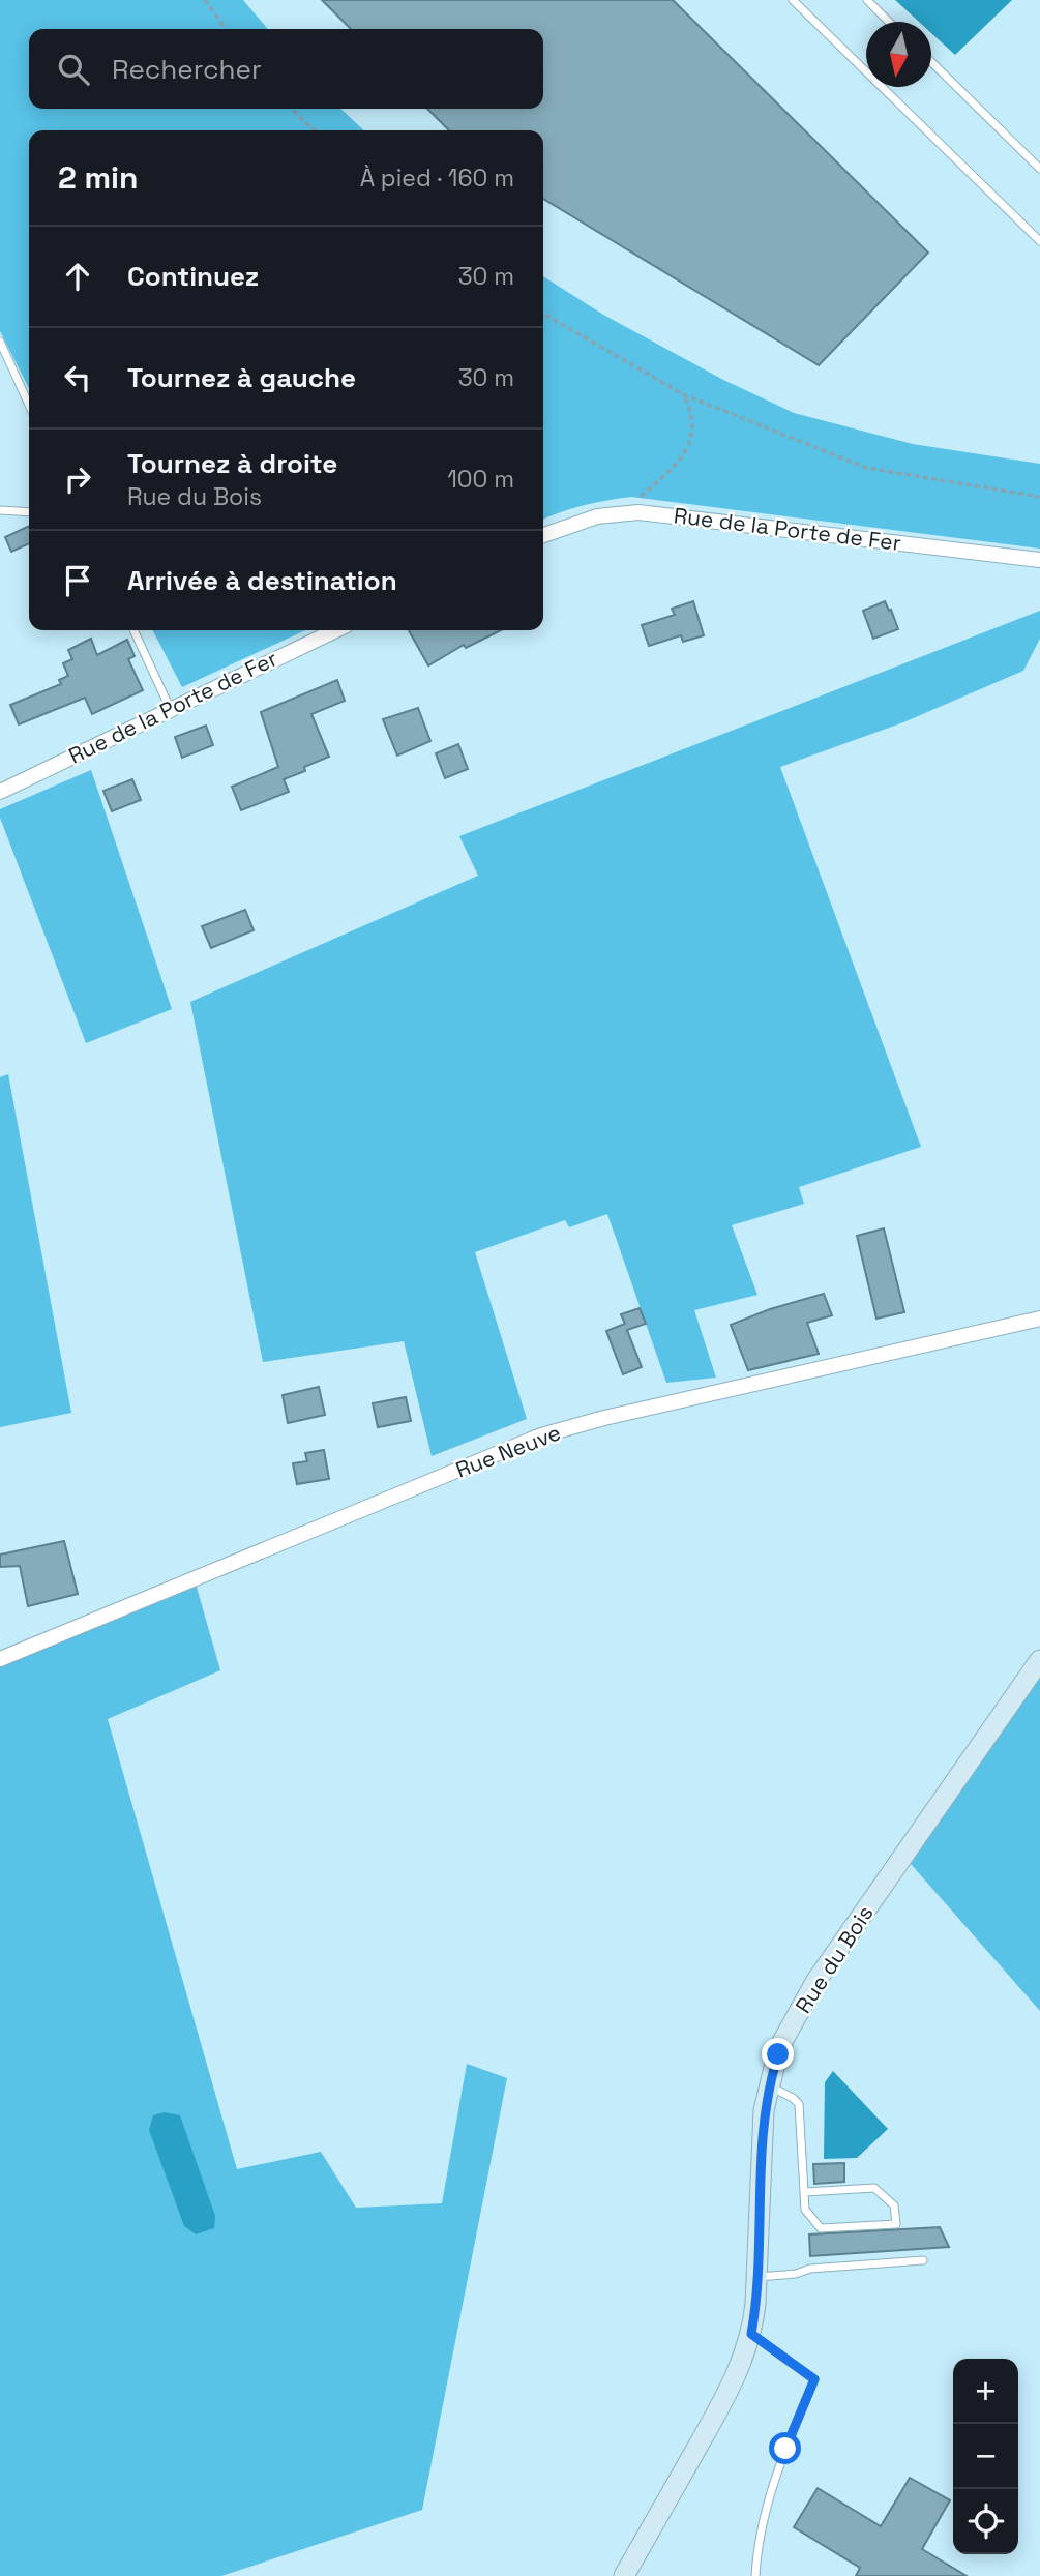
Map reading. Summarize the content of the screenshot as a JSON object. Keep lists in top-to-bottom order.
{
  "streets": {
    "street": ["Rue de la Porte de Fer", "Rue Neuve", "Rue du Bois"]
  },
  "north": "bottom",
  "page": {
    "search": "Rechercher",
    "heading": ["2 min", "À pied · 160 m"],
    "list": [
      ["Continuez", "30 m"],
      ["Tournez à gauche", "30 m"],
      ["Tournez à droite", "Rue du Bois", "100 m"],
      "Arrivée à destination"
    ],
    "map_buttons": ["+", "−"]
  }
}
